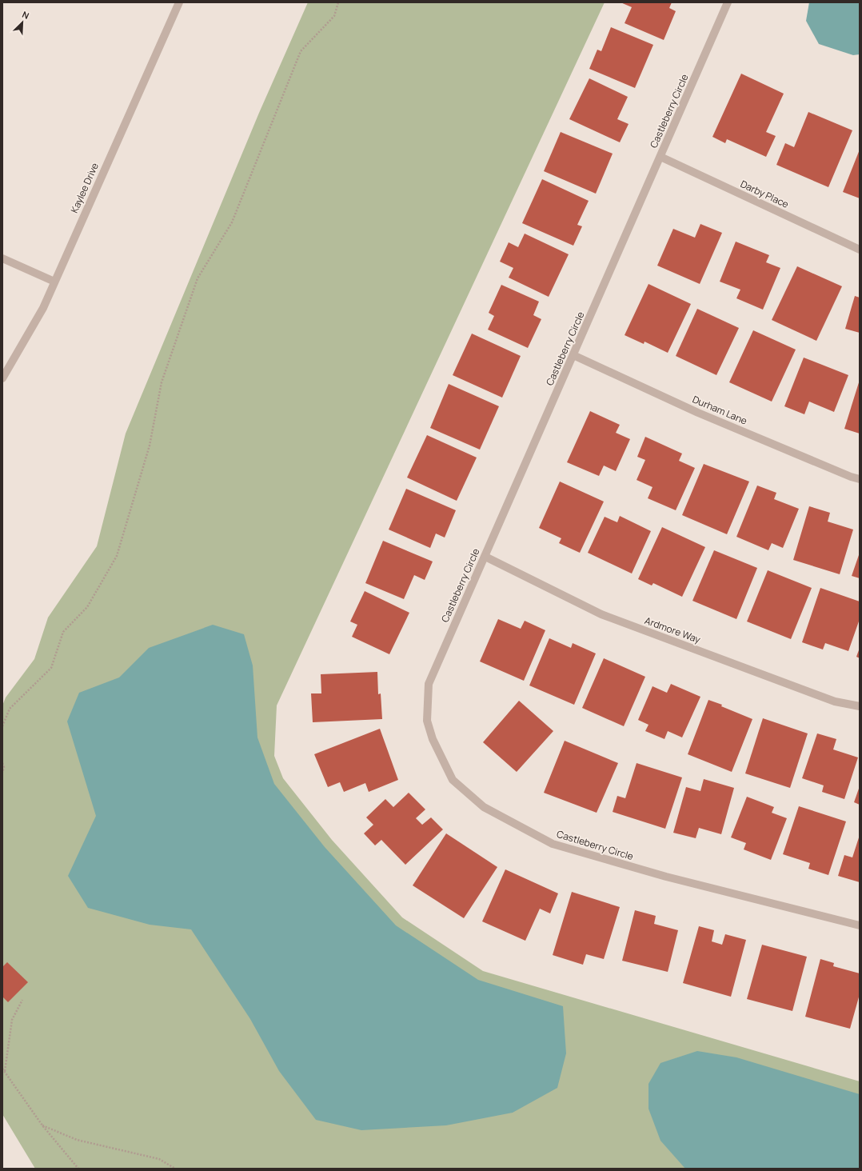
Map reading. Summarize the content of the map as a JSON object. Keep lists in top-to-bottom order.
{
  "streets": {
    "street": [
      "Castleberry Circle",
      "Kaylee Drive",
      "Darby Place",
      "Durham Lane",
      "Ardmore Way"
    ]
  },
  "crossings": [
    ["Castleberry Circle", "Darby Place"],
    ["Castleberry Circle", "Durham Lane"],
    ["Castleberry Circle", "Ardmore Way"]
  ],
  "north": "top right"
}
